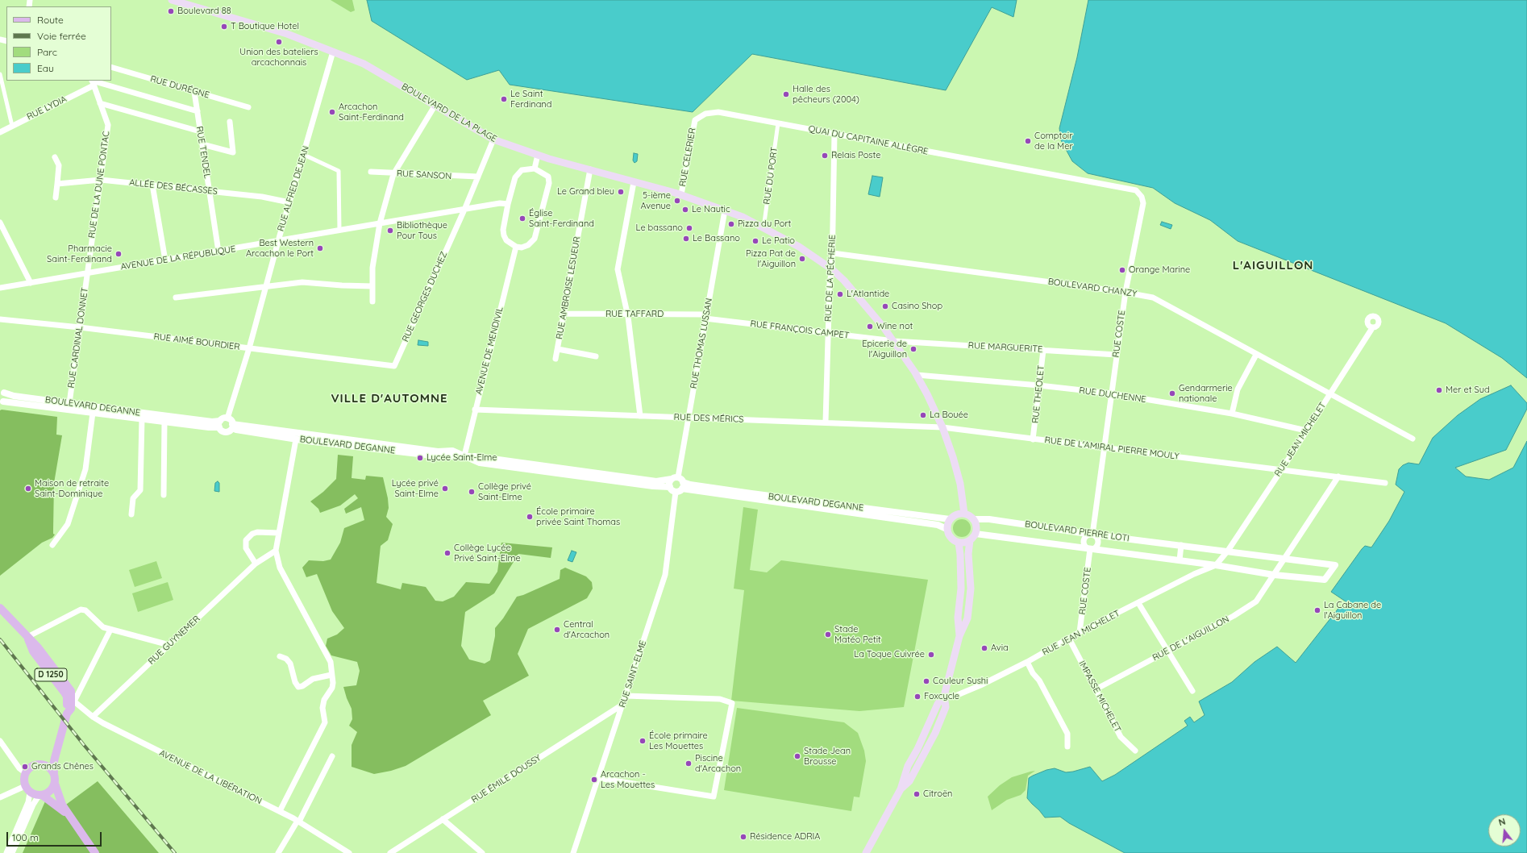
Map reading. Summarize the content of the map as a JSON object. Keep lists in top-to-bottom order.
{
  "streets": {
    "main road": ["BOULEVARD DE LA PLAGE", "D 1250"],
    "street": [
      "RUE DURÉGNE",
      "RUE LYDIA",
      "QUAI DU CAPITAINE ALLÈGRE",
      "RUE TENDEL",
      "RUE CELERIER",
      "RUE SANSON",
      "RUE DU PORT",
      "RUE DE LA DUNE PONTAC",
      "ALLÉE DES BÉCASSES",
      "RUE ALFRED DEJEAN",
      "AVENUE DE LA RÉPUBLIQUE",
      "RUE DE LA PÉCHERIE",
      "RUE AMBROISE LESUEUR",
      "BOULEVARD CHANZY",
      "RUE GEORGES DUCHEZ",
      "RUE TAFFARD",
      "RUE FRANÇOIS CAMPET",
      "RUE COSTE",
      "RUE CARDINAL DONNET",
      "RUE AIMÉ BOURDIER",
      "RUE THOMAS LUSSAN",
      "RUE MARGUERITE",
      "AVENUE DE MENDIVIL",
      "RUE THEOLET",
      "RUE DUCHENNE",
      "BOULEVARD DEGANNE",
      "RUE DES MÉRICS",
      "RUE JEAN MICHELET",
      "RUE DE L'AMIRAL PIERRE MOULY",
      "BOULEVARD PIERRE LOTI",
      "RUE DE L'AIGUILLON",
      "RUE GUYNEMER",
      "RUE SAINT-ELME",
      "IMPASSE MICHELET",
      "AVENUE DE LA LIBÉRATION",
      "RUE ÉMILE DOUSSY"
    ]
  },
  "crossings": [
    ["RUE DURÉGNE", "RUE TENDEL"],
    ["RUE LYDIA", "RUE DE LA DUNE PONTAC"],
    ["BOULEVARD DE LA PLAGE", "RUE CELERIER"],
    ["BOULEVARD DE LA PLAGE", "RUE DU PORT"],
    ["BOULEVARD DE LA PLAGE", "RUE ALFRED DEJEAN"],
    ["BOULEVARD DE LA PLAGE", "RUE DE LA PÉCHERIE"],
    ["BOULEVARD DE LA PLAGE", "RUE AMBROISE LESUEUR"],
    ["BOULEVARD DE LA PLAGE", "RUE GEORGES DUCHEZ"],
    ["BOULEVARD DE LA PLAGE", "RUE FRANÇOIS CAMPET"],
    ["BOULEVARD DE LA PLAGE", "RUE THOMAS LUSSAN"],
    ["BOULEVARD DE LA PLAGE", "RUE MARGUERITE"],
    ["BOULEVARD DE LA PLAGE", "RUE DUCHENNE"],
    ["BOULEVARD DE LA PLAGE", "BOULEVARD DEGANNE"],
    ["BOULEVARD DE LA PLAGE", "RUE DES MÉRICS"],
    ["BOULEVARD DE LA PLAGE", "RUE DE L'AMIRAL PIERRE MOULY"],
    ["BOULEVARD DE LA PLAGE", "BOULEVARD PIERRE LOTI"],
    ["QUAI DU CAPITAINE ALLÈGRE", "RUE CELERIER"],
    ["QUAI DU CAPITAINE ALLÈGRE", "RUE DU PORT"],
    ["QUAI DU CAPITAINE ALLÈGRE", "RUE DE LA PÉCHERIE"],
    ["QUAI DU CAPITAINE ALLÈGRE", "RUE COSTE"],
    ["RUE TENDEL", "ALLÉE DES BÉCASSES"],
    ["RUE TENDEL", "AVENUE DE LA RÉPUBLIQUE"],
    ["RUE SANSON", "RUE GEORGES DUCHEZ"],
    ["RUE DE LA DUNE PONTAC", "ALLÉE DES BÉCASSES"],
    ["RUE DE LA DUNE PONTAC", "AVENUE DE LA RÉPUBLIQUE"],
    ["RUE DE LA DUNE PONTAC", "RUE CARDINAL DONNET"],
    ["ALLÉE DES BÉCASSES", "RUE ALFRED DEJEAN"],
    ["RUE ALFRED DEJEAN", "AVENUE DE LA RÉPUBLIQUE"],
    ["RUE ALFRED DEJEAN", "RUE AIMÉ BOURDIER"],
    ["RUE ALFRED DEJEAN", "BOULEVARD DEGANNE"],
    ["AVENUE DE LA RÉPUBLIQUE", "RUE GEORGES DUCHEZ"],
    ["AVENUE DE LA RÉPUBLIQUE", "RUE CARDINAL DONNET"],
    ["RUE DE LA PÉCHERIE", "BOULEVARD CHANZY"],
    ["RUE DE LA PÉCHERIE", "RUE FRANÇOIS CAMPET"],
    ["RUE DE LA PÉCHERIE", "RUE DES MÉRICS"],
    ["RUE AMBROISE LESUEUR", "RUE TAFFARD"],
    ["BOULEVARD CHANZY", "RUE COSTE"],
    ["BOULEVARD CHANZY", "RUE JEAN MICHELET"],
    ["RUE GEORGES DUCHEZ", "RUE AIMÉ BOURDIER"],
    ["RUE TAFFARD", "RUE FRANÇOIS CAMPET"],
    ["RUE TAFFARD", "RUE THOMAS LUSSAN"],
    ["RUE FRANÇOIS CAMPET", "RUE THOMAS LUSSAN"],
    ["RUE FRANÇOIS CAMPET", "RUE MARGUERITE"],
    ["RUE COSTE", "RUE MARGUERITE"],
    ["RUE COSTE", "RUE DUCHENNE"],
    ["RUE COSTE", "RUE JEAN MICHELET"],
    ["RUE COSTE", "RUE DE L'AMIRAL PIERRE MOULY"],
    ["RUE COSTE", "BOULEVARD PIERRE LOTI"],
    ["RUE CARDINAL DONNET", "RUE AIMÉ BOURDIER"],
    ["RUE CARDINAL DONNET", "BOULEVARD DEGANNE"],
    ["RUE THOMAS LUSSAN", "BOULEVARD DEGANNE"],
    ["RUE THOMAS LUSSAN", "RUE DES MÉRICS"],
    ["RUE THOMAS LUSSAN", "RUE SAINT-ELME"],
    ["RUE MARGUERITE", "RUE THEOLET"],
    ["AVENUE DE MENDIVIL", "BOULEVARD DEGANNE"],
    ["AVENUE DE MENDIVIL", "RUE DES MÉRICS"],
    ["RUE THEOLET", "RUE DUCHENNE"],
    ["RUE THEOLET", "RUE DE L'AMIRAL PIERRE MOULY"],
    ["RUE DUCHENNE", "RUE JEAN MICHELET"],
    ["BOULEVARD DEGANNE", "BOULEVARD PIERRE LOTI"],
    ["BOULEVARD DEGANNE", "RUE SAINT-ELME"],
    ["RUE DES MÉRICS", "RUE DE L'AMIRAL PIERRE MOULY"],
    ["RUE JEAN MICHELET", "RUE DE L'AMIRAL PIERRE MOULY"],
    ["RUE JEAN MICHELET", "BOULEVARD PIERRE LOTI"],
    ["RUE JEAN MICHELET", "IMPASSE MICHELET"],
    ["BOULEVARD PIERRE LOTI", "RUE DE L'AIGUILLON"],
    ["RUE DE L'AIGUILLON", "IMPASSE MICHELET"],
    ["RUE GUYNEMER", "AVENUE DE LA LIBÉRATION"],
    ["RUE SAINT-ELME", "RUE ÉMILE DOUSSY"],
    ["D 1250", "AVENUE DE LA LIBÉRATION"]
  ],
  "districts": ["L'AIGUILLON", "VILLE D'AUTOMNE"],
  "places": [
    "Boulevard 88",
    "T Boutique Hotel",
    "Union des bateliers arcachonnais",
    "Halle des pêcheurs (2004)",
    "Le Saint Ferdinand",
    "Arcachon Saint-Ferdinand",
    "Comptoir de la Mer",
    "Relais Poste",
    "Le Grand bleu",
    "5-ième Avenue",
    "Le Nautic",
    "Église Saint-Ferdinand",
    "Pizza du Port",
    "Le bassano",
    "Bibliothèque Pour Tous",
    "Le Bassano",
    "Le Patio",
    "Best Western Arcachon le Port",
    "Pharmacie Saint-Ferdinand",
    "Pizza Pat de l'Aiguillon",
    "Orange Marine",
    "L'Atlantide",
    "Casino Shop",
    "Wine not",
    "Epicerie de l'Aiguillon",
    "Mer et Sud",
    "Gendarmerie nationale",
    "La Bouée",
    "Lycée Saint-Elme",
    "Maison de retraite Saint-Dominique",
    "Lycée privé Saint-Elme",
    "Collège privé Saint-Elme",
    "École primaire privée Saint Thomas",
    "Collège Lycée Privé Saint-Elme",
    "La Cabane de l'Aiguillon",
    "Central d'Arcachon",
    "Stade Matéo Petit",
    "Avia",
    "La Toque Cuivrée",
    "Couleur Sushi",
    "Foxcycle",
    "École primaire Les Mouettes",
    "Stade Jean Brousse",
    "Piscine d'Arcachon",
    "Grands Chênes",
    "Arcachon - Les Mouettes",
    "Citroën",
    "Résidence ADRIA"
  ],
  "legend": [
    "Route",
    "Voie ferrée",
    "Parc",
    "Eau"
  ],
  "scale_bar": "100 m",
  "north": "top"
}
